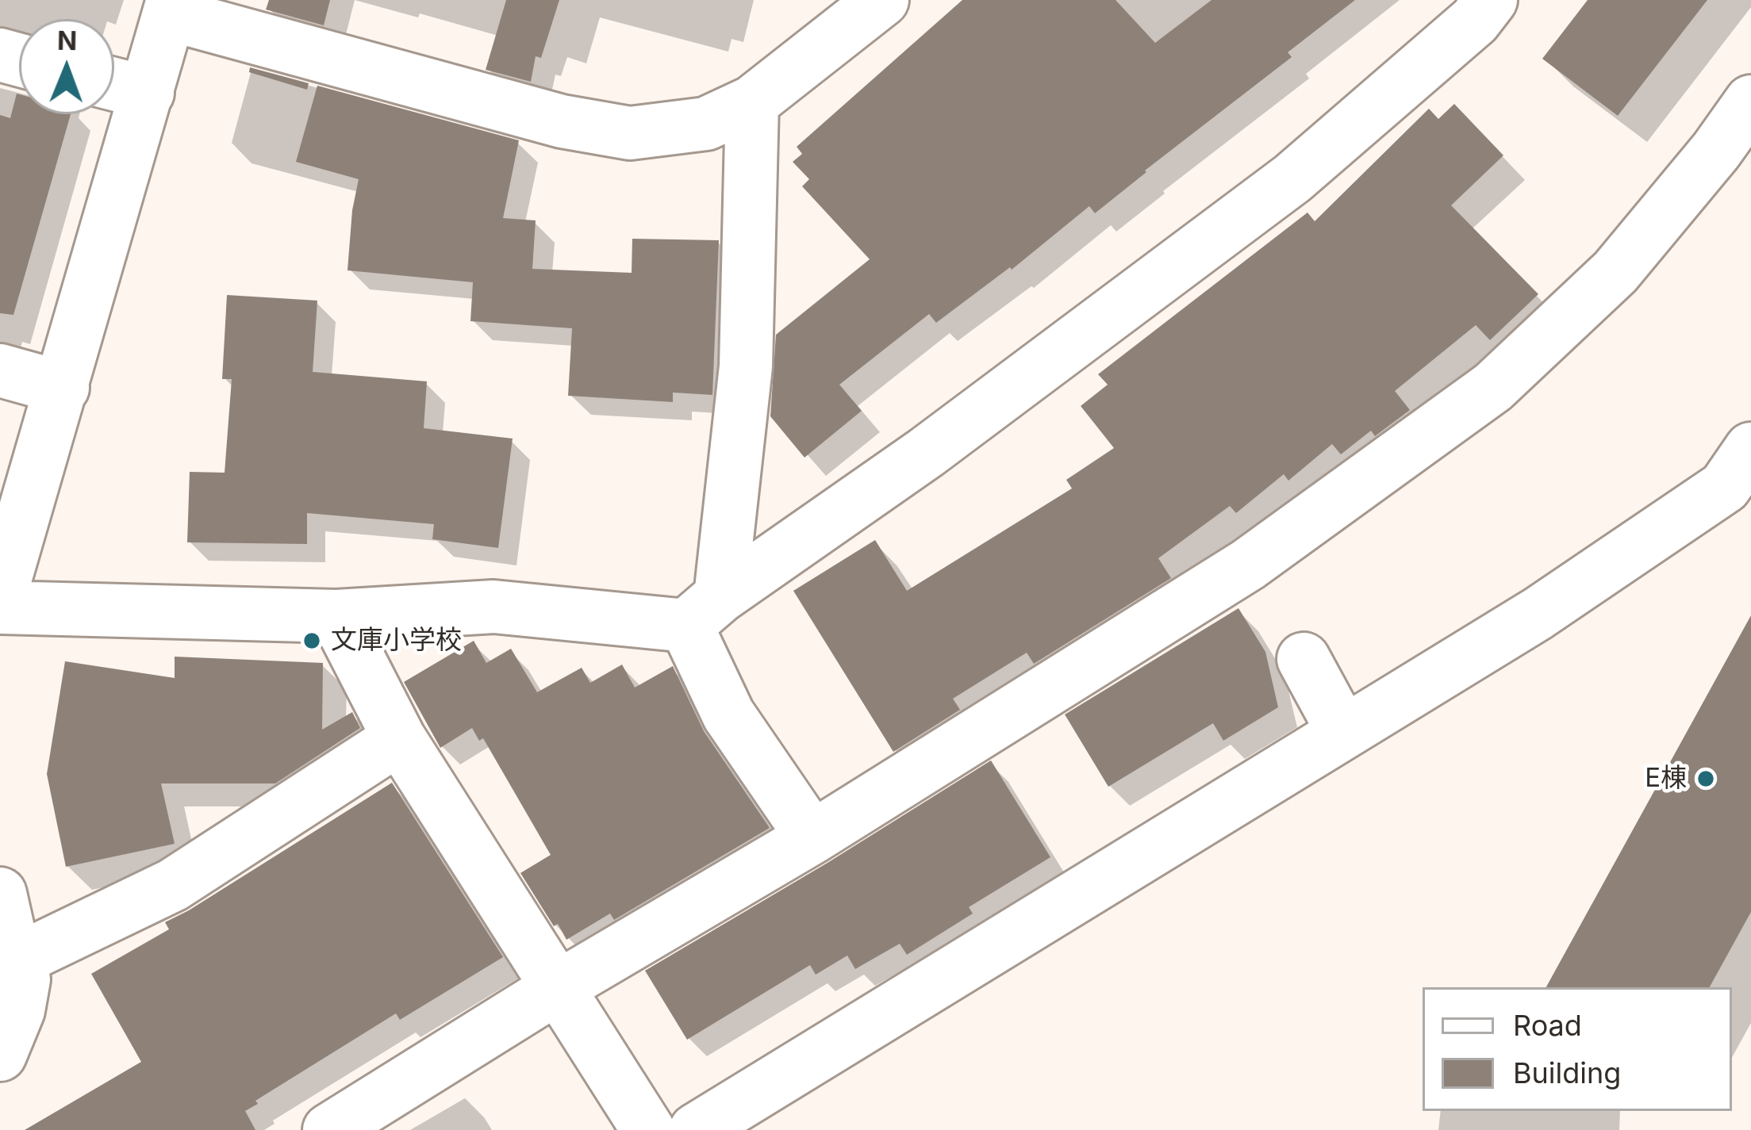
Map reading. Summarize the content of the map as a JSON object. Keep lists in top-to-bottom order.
{
  "places": ["文庫小学校", "E棟"],
  "legend": ["Road", "Building"],
  "north": "top"
}
